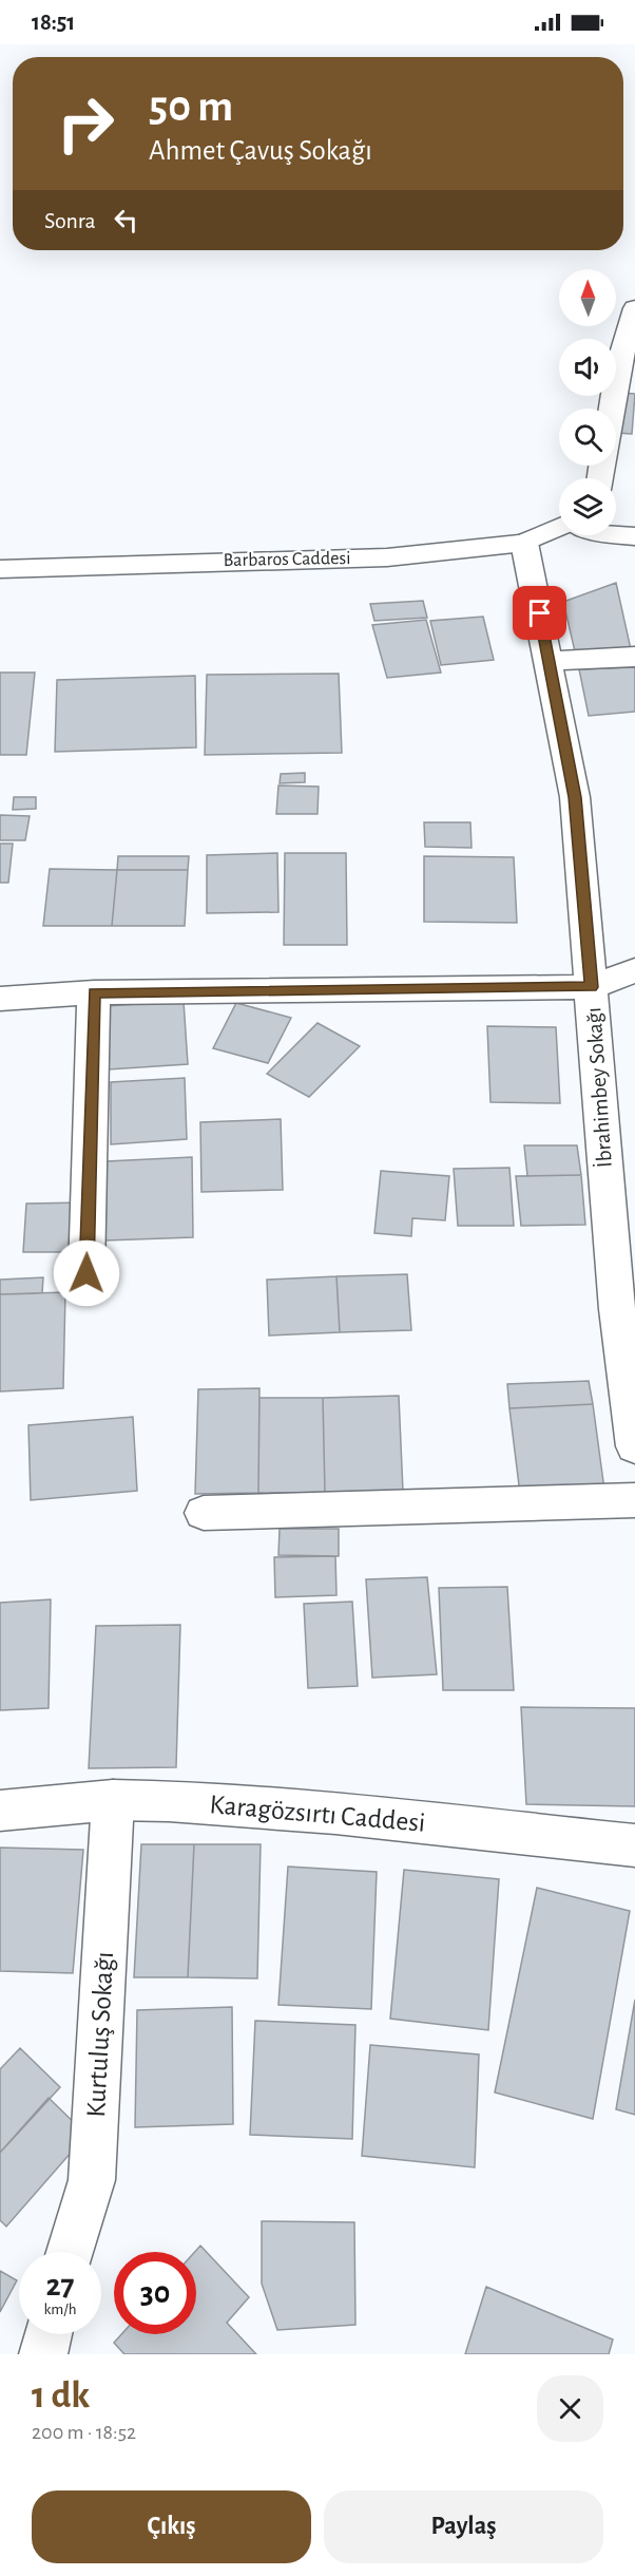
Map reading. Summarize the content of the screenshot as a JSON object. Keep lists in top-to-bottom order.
{
  "streets": {
    "street": [
      "Barbaros Caddesi",
      "İbrahimbey Sokağı",
      "Karagözsırtı Caddesi",
      "Kurtuluş Sokağı"
    ]
  },
  "crossings": [
    ["Barbaros Caddesi", "İbrahimbey Sokağı"],
    ["Karagözsırtı Caddesi", "Kurtuluş Sokağı"]
  ],
  "north": "top",
  "page": {
    "status": "18:51",
    "turn": ["50 m", "Ahmet Çavuş Sokağı"],
    "then": "Sonra",
    "speed": "27 km/h",
    "limit": "30",
    "heading": ["1 dk", "200 m · 18:52"],
    "buttons": ["Çıkış", "Paylaş"]
  }
}
